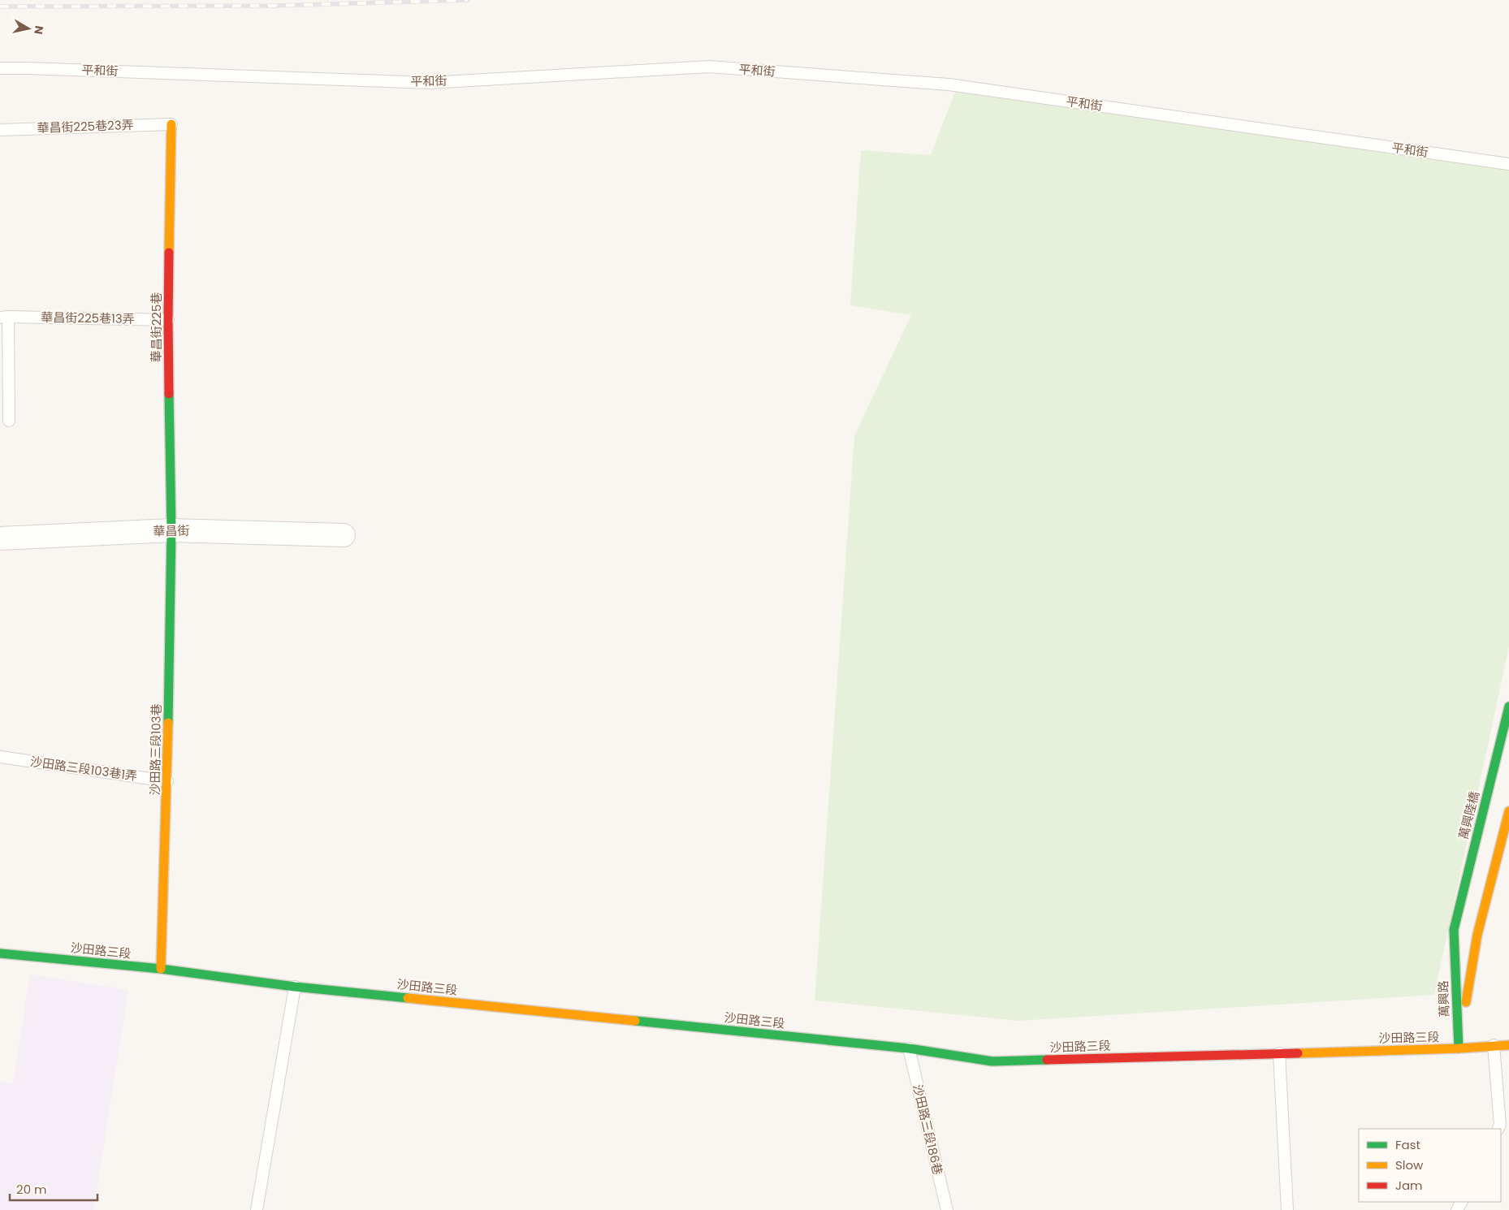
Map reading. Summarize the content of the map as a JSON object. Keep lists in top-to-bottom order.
{
  "streets": {
    "street": [
      "華昌街225巷",
      "華昌街",
      "沙田路三段103巷",
      "萬興陸橋",
      "沙田路三段",
      "萬興路"
    ],
    "lane": [
      "平和街",
      "華昌街225巷23弄",
      "華昌街225巷13弄",
      "沙田路三段103巷1弄",
      "沙田路三段186巷"
    ]
  },
  "crossings": [
    ["華昌街225巷23弄", "華昌街225巷"],
    ["華昌街225巷13弄", "華昌街225巷"],
    ["華昌街225巷", "華昌街"],
    ["華昌街225巷", "沙田路三段103巷"],
    ["華昌街", "沙田路三段103巷"],
    ["沙田路三段103巷", "沙田路三段103巷1弄"],
    ["沙田路三段103巷", "沙田路三段"],
    ["萬興陸橋", "萬興路"],
    ["沙田路三段", "萬興路"],
    ["沙田路三段", "沙田路三段186巷"]
  ],
  "legend": ["Fast", "Slow", "Jam"],
  "scale_bar": "20 m",
  "north": "right"
}
